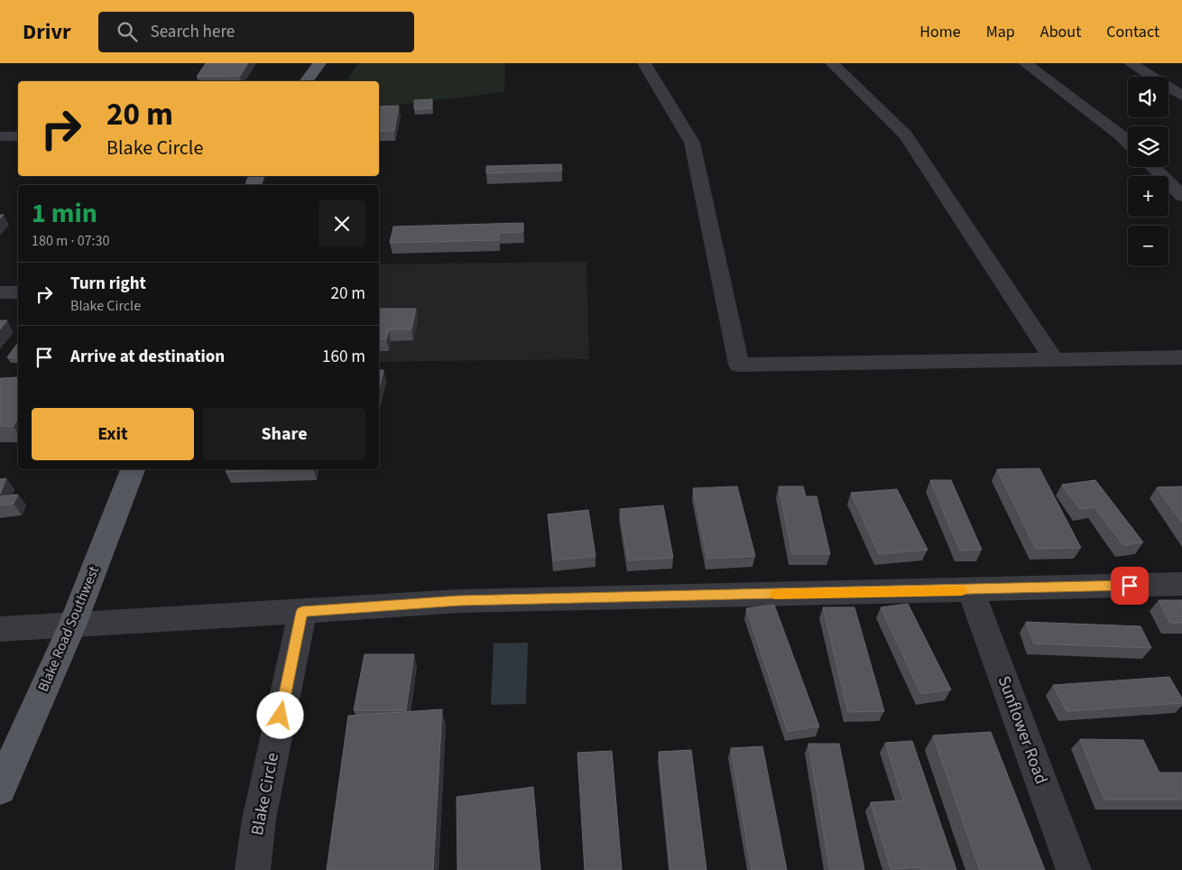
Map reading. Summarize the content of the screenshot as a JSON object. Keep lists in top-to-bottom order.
{
  "streets": {
    "main road": ["Blake Road Southwest"],
    "street": ["Sunflower Road", "Blake Circle"]
  },
  "page": {
    "header": "Drivr",
    "search": "Search here",
    "nav": [
      "Home",
      "Map",
      "About",
      "Contact"
    ],
    "map_buttons": ["+", "−"],
    "turn": ["20 m", "Blake Circle"],
    "heading": ["1 min", "180 m · 07:30"],
    "list": [
      {
        "name": "Turn right",
        "note": "Blake Circle",
        "value": "20 m"
      },
      {
        "name": "Arrive at destination",
        "value": "160 m"
      }
    ],
    "buttons": ["Exit", "Share"]
  }
}
